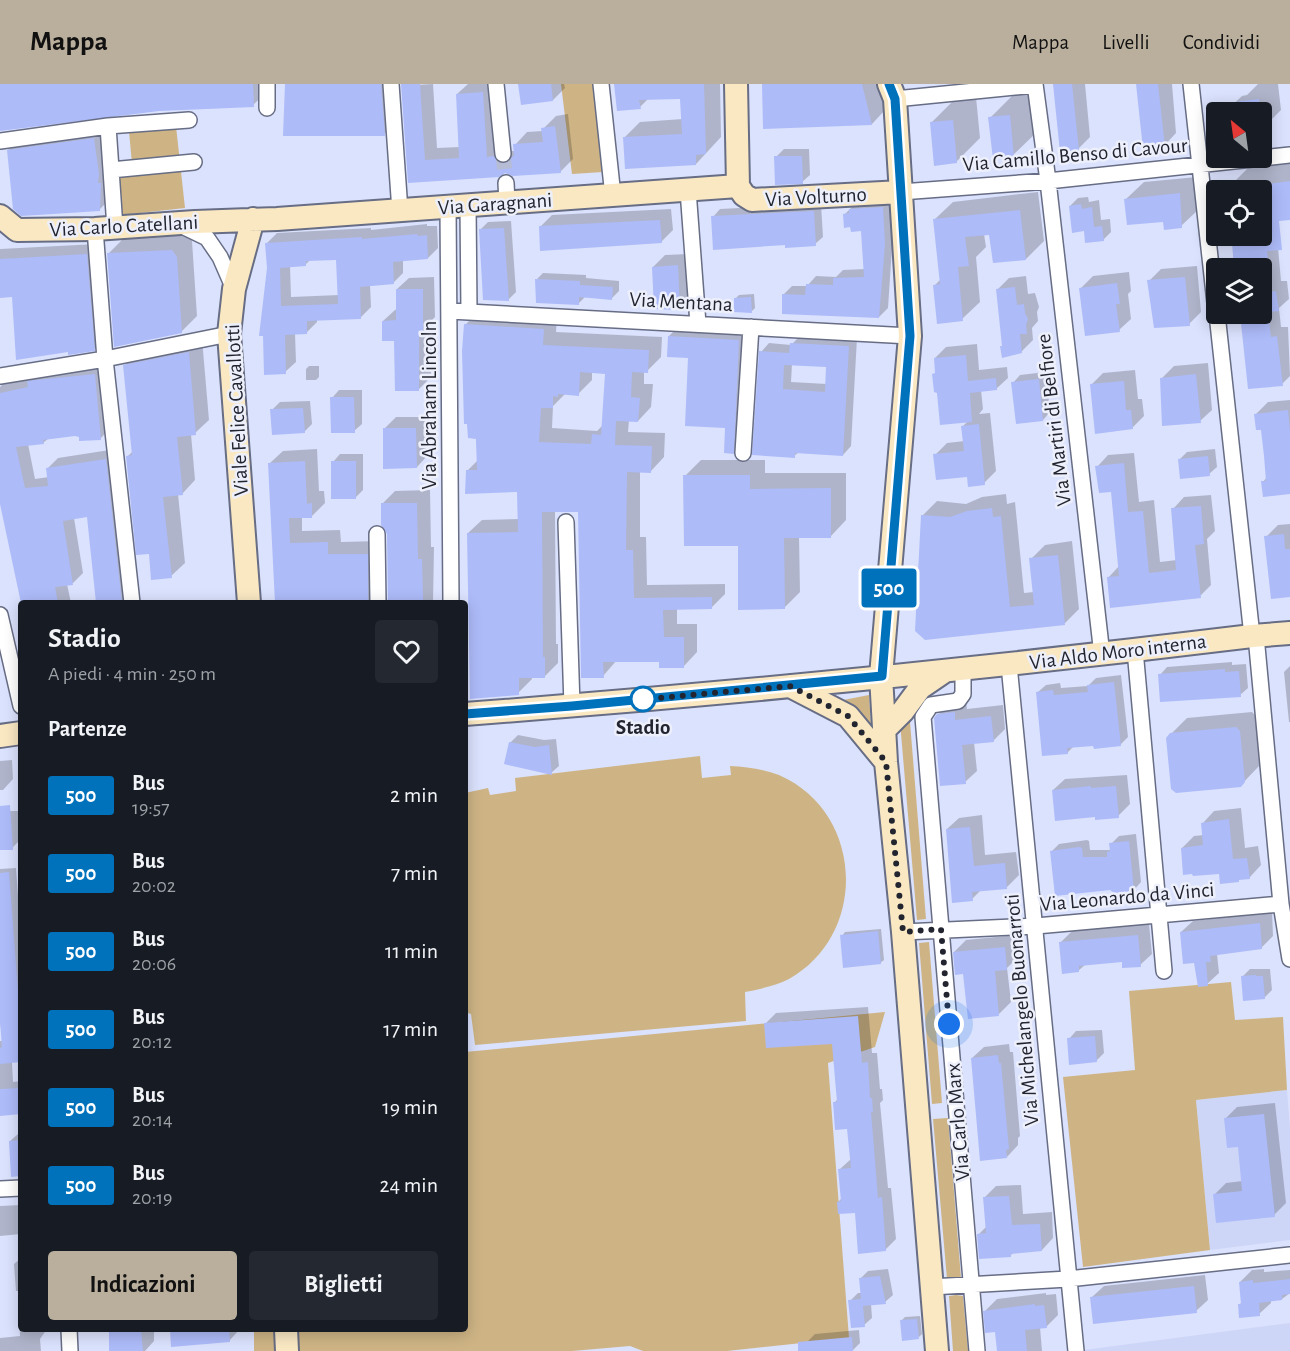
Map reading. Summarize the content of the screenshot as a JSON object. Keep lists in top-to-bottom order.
{
  "streets": {
    "street": [
      "Via Camillo Benso di Cavour",
      "Via Volturno",
      "Via Garagnani",
      "Via Carlo Catellani",
      "Via Mentana",
      "Via Abraham Lincoln",
      "Viale Felice Cavallotti",
      "Via Martiri di Belfiore",
      "Via Aldo Moro interna",
      "Via Leonardo da Vinci",
      "Via Michelangelo Buonarroti",
      "Via Carlo Marx"
    ]
  },
  "crossings": [
    ["Via Camillo Benso di Cavour", "Via Volturno"],
    ["Via Camillo Benso di Cavour", "Via Martiri di Belfiore"],
    ["Via Camillo Benso di Cavour", "Via Carlo Marx"],
    ["Via Volturno", "Via Garagnani"],
    ["Via Volturno", "Via Carlo Marx"],
    ["Via Garagnani", "Via Carlo Catellani"],
    ["Via Garagnani", "Via Abraham Lincoln"],
    ["Via Garagnani", "Viale Felice Cavallotti"],
    ["Via Carlo Catellani", "Viale Felice Cavallotti"],
    ["Via Mentana", "Via Abraham Lincoln"],
    ["Via Mentana", "Via Carlo Marx"],
    ["Via Martiri di Belfiore", "Via Aldo Moro interna"],
    ["Via Aldo Moro interna", "Via Michelangelo Buonarroti"],
    ["Via Aldo Moro interna", "Via Carlo Marx"],
    ["Via Leonardo da Vinci", "Via Michelangelo Buonarroti"],
    ["Via Leonardo da Vinci", "Via Carlo Marx"]
  ],
  "places": ["Stadio"],
  "lines": ["bus line 500"],
  "north": "top left",
  "page": {
    "header": "Mappa",
    "nav": ["Mappa", "Livelli", "Condividi"],
    "on_map": "500",
    "heading": [
      ["Stadio", "A piedi · 4 min · 250 m"],
      "Partenze"
    ],
    "list": [
      {
        "mark": "500",
        "name": "Bus",
        "note": "19:57",
        "value": "2 min"
      },
      {
        "mark": "500",
        "name": "Bus",
        "note": "20:02",
        "value": "7 min"
      },
      {
        "mark": "500",
        "name": "Bus",
        "note": "20:06",
        "value": "11 min"
      },
      {
        "mark": "500",
        "name": "Bus",
        "note": "20:12",
        "value": "17 min"
      },
      {
        "mark": "500",
        "name": "Bus",
        "note": "20:14",
        "value": "19 min"
      },
      {
        "mark": "500",
        "name": "Bus",
        "note": "20:19",
        "value": "24 min"
      }
    ],
    "buttons": ["Indicazioni", "Biglietti"]
  }
}
